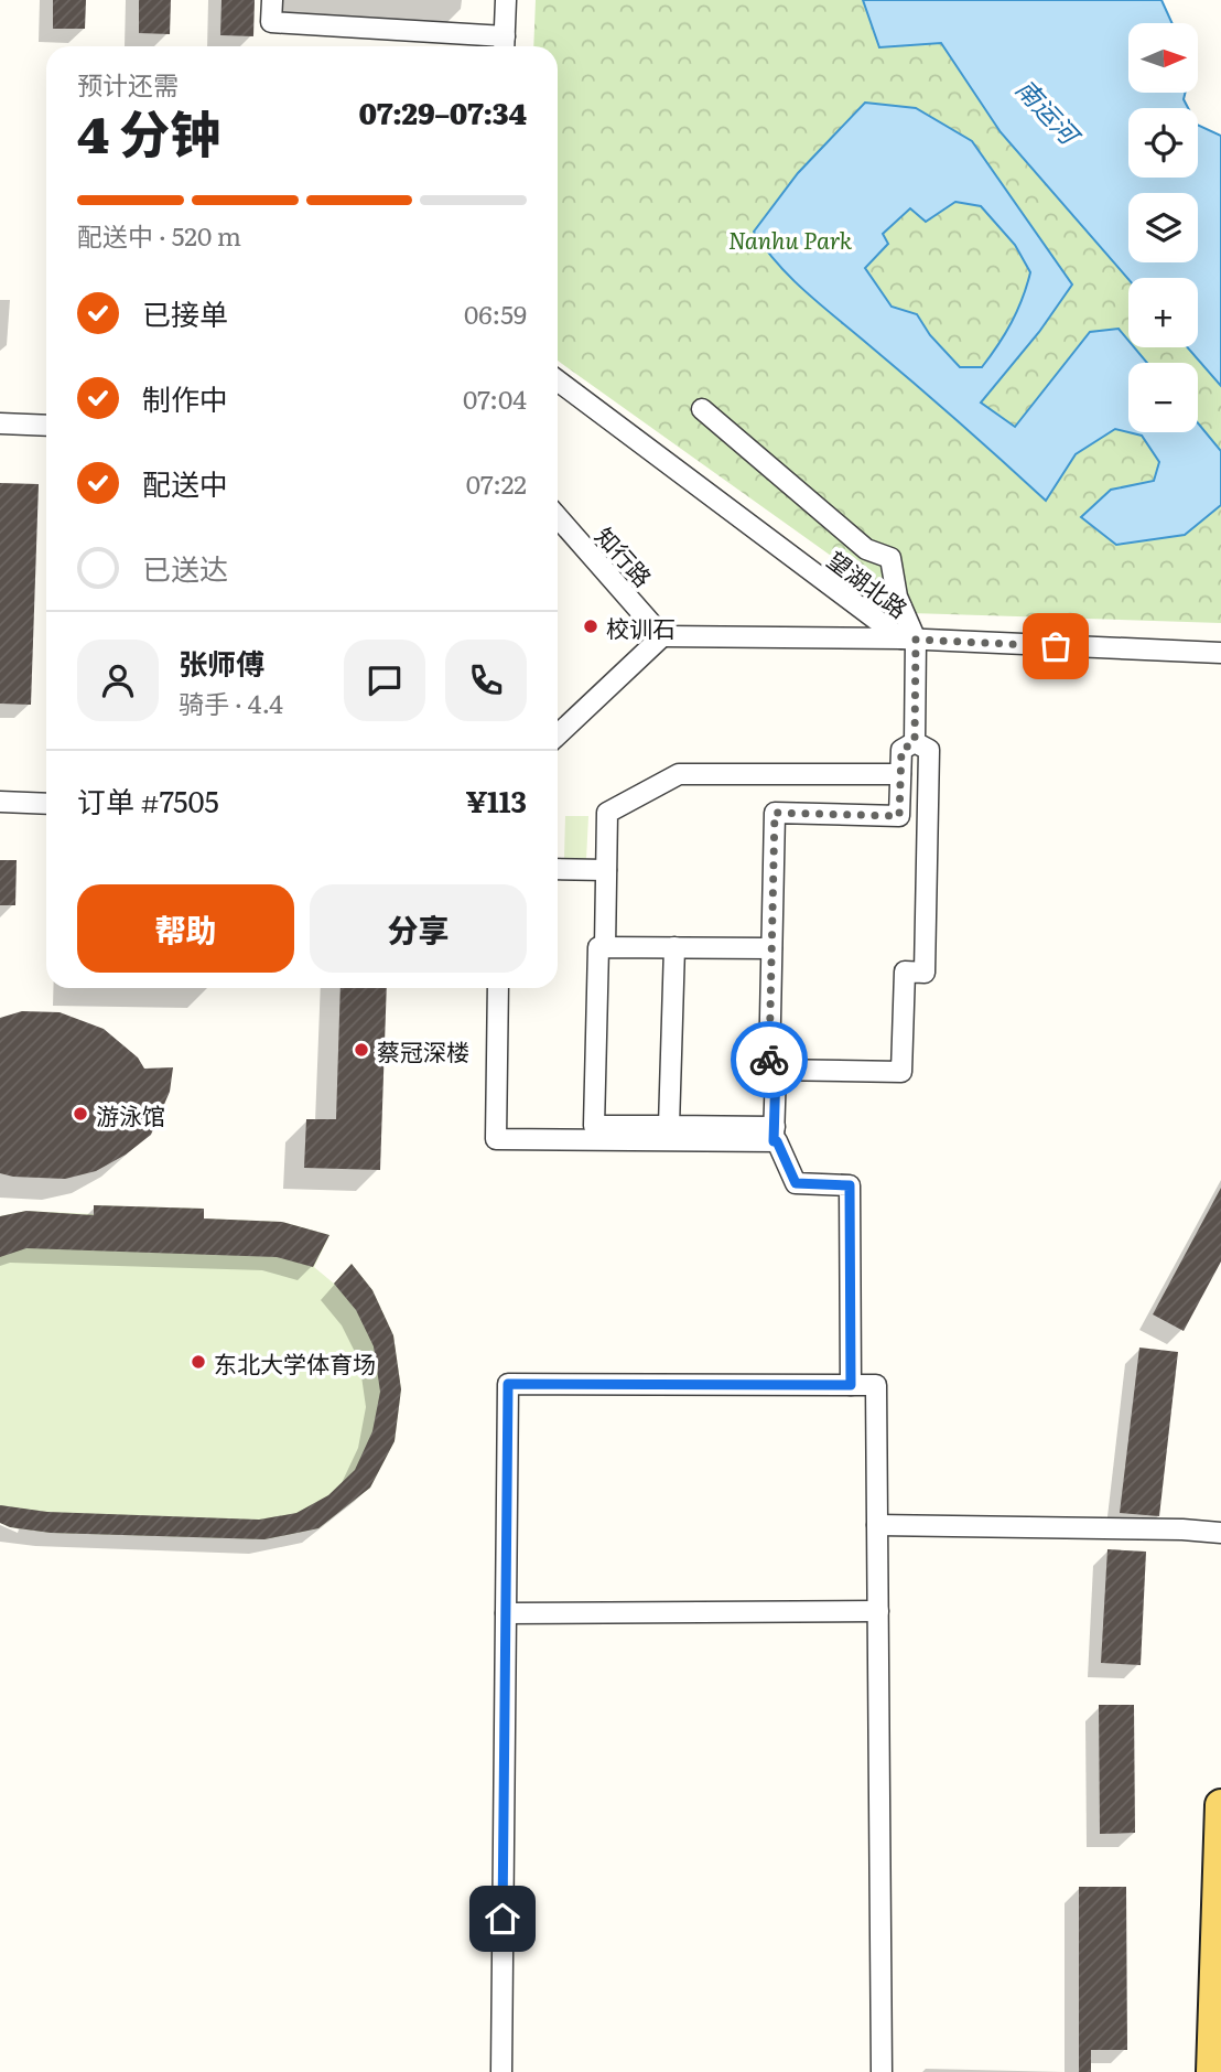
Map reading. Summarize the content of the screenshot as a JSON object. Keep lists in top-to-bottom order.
{
  "streets": {
    "street": ["知行路", "望湖北路"]
  },
  "water": ["南运河"],
  "parks": ["Nanhu Park"],
  "places": [
    "校训石",
    "蔡冠深楼",
    "游泳馆",
    "东北大学体育场"
  ],
  "north": "right",
  "page": {
    "map_buttons": ["+", "−"],
    "heading": ["4 分钟", "预计还需", "07:29–07:34"],
    "panel": [
      "张师傅",
      "骑手 · 4.4",
      "订单 #7505",
      "¥113"
    ],
    "bar": "配送中 · 520 m",
    "list": [
      ["已接单", "06:59"],
      ["制作中", "07:04"],
      ["配送中", "07:22"],
      "已送达"
    ],
    "buttons": ["帮助", "分享"]
  }
}
